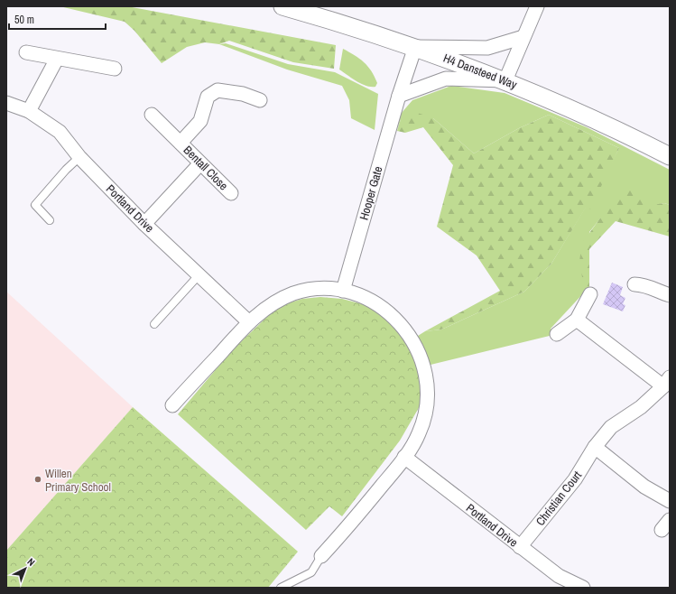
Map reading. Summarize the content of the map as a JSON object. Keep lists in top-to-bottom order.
{
  "streets": {
    "street": [
      "H4 Dansteed Way",
      "Bentall Close",
      "Hooper Gate",
      "Portland Drive",
      "Christian Court"
    ]
  },
  "crossings": [
    ["H4 Dansteed Way", "Hooper Gate"],
    ["Portland Drive", "Christian Court"]
  ],
  "places": ["Willen Primary School"],
  "scale_bar": "50 m",
  "north": "top right"
}
